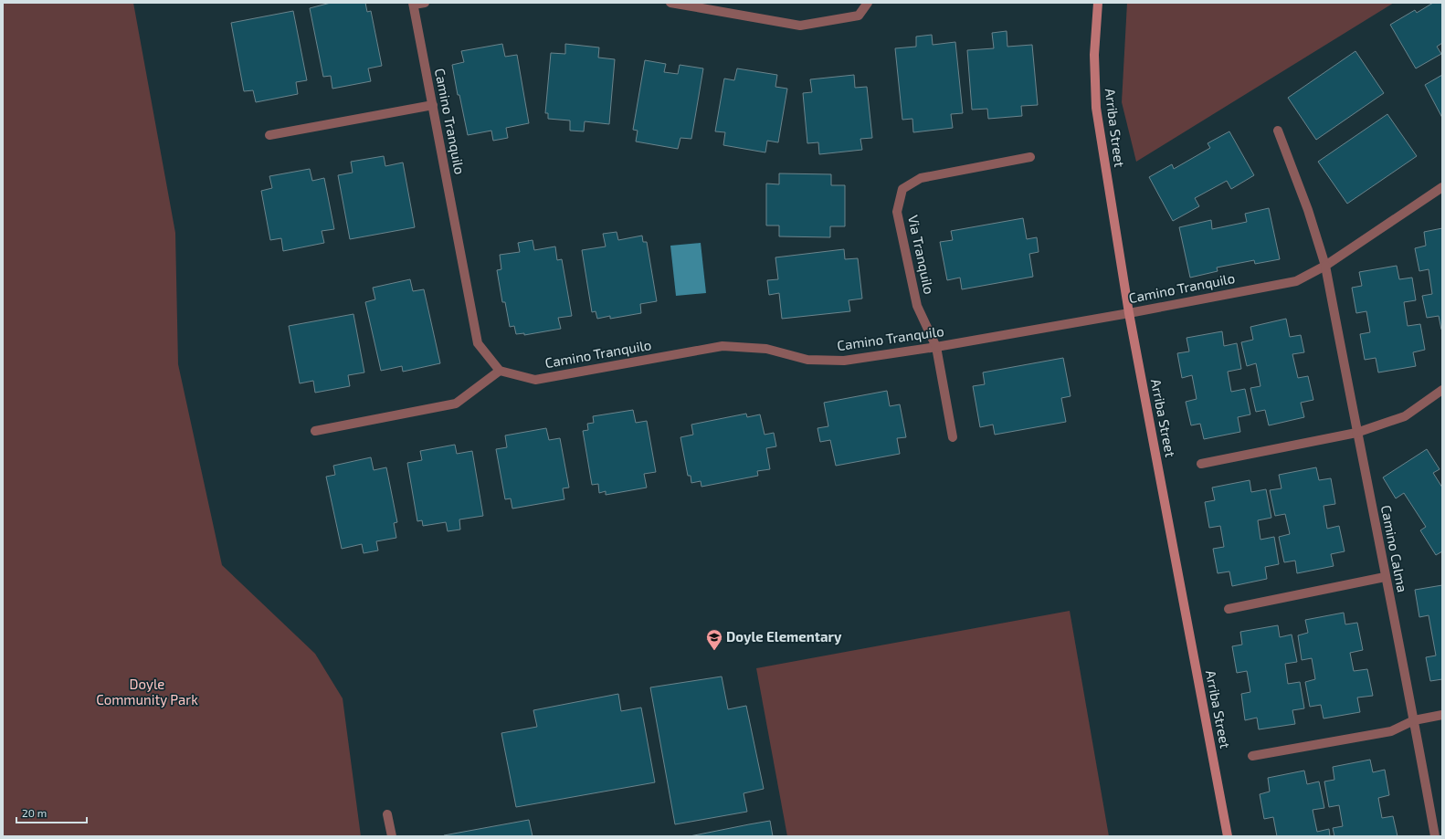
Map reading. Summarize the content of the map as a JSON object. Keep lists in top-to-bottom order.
{
  "streets": {
    "street": [
      "Camino Tranquilo",
      "Arriba Street",
      "Via Tranquilo",
      "Camino Calma"
    ]
  },
  "crossings": [
    ["Camino Tranquilo", "Arriba Street"],
    ["Camino Tranquilo", "Via Tranquilo"],
    ["Camino Tranquilo", "Camino Calma"]
  ],
  "parks": ["Doyle Community Park"],
  "places": {
    "school or university": ["Doyle Elementary"]
  },
  "scale_bar": "20 m"
}
